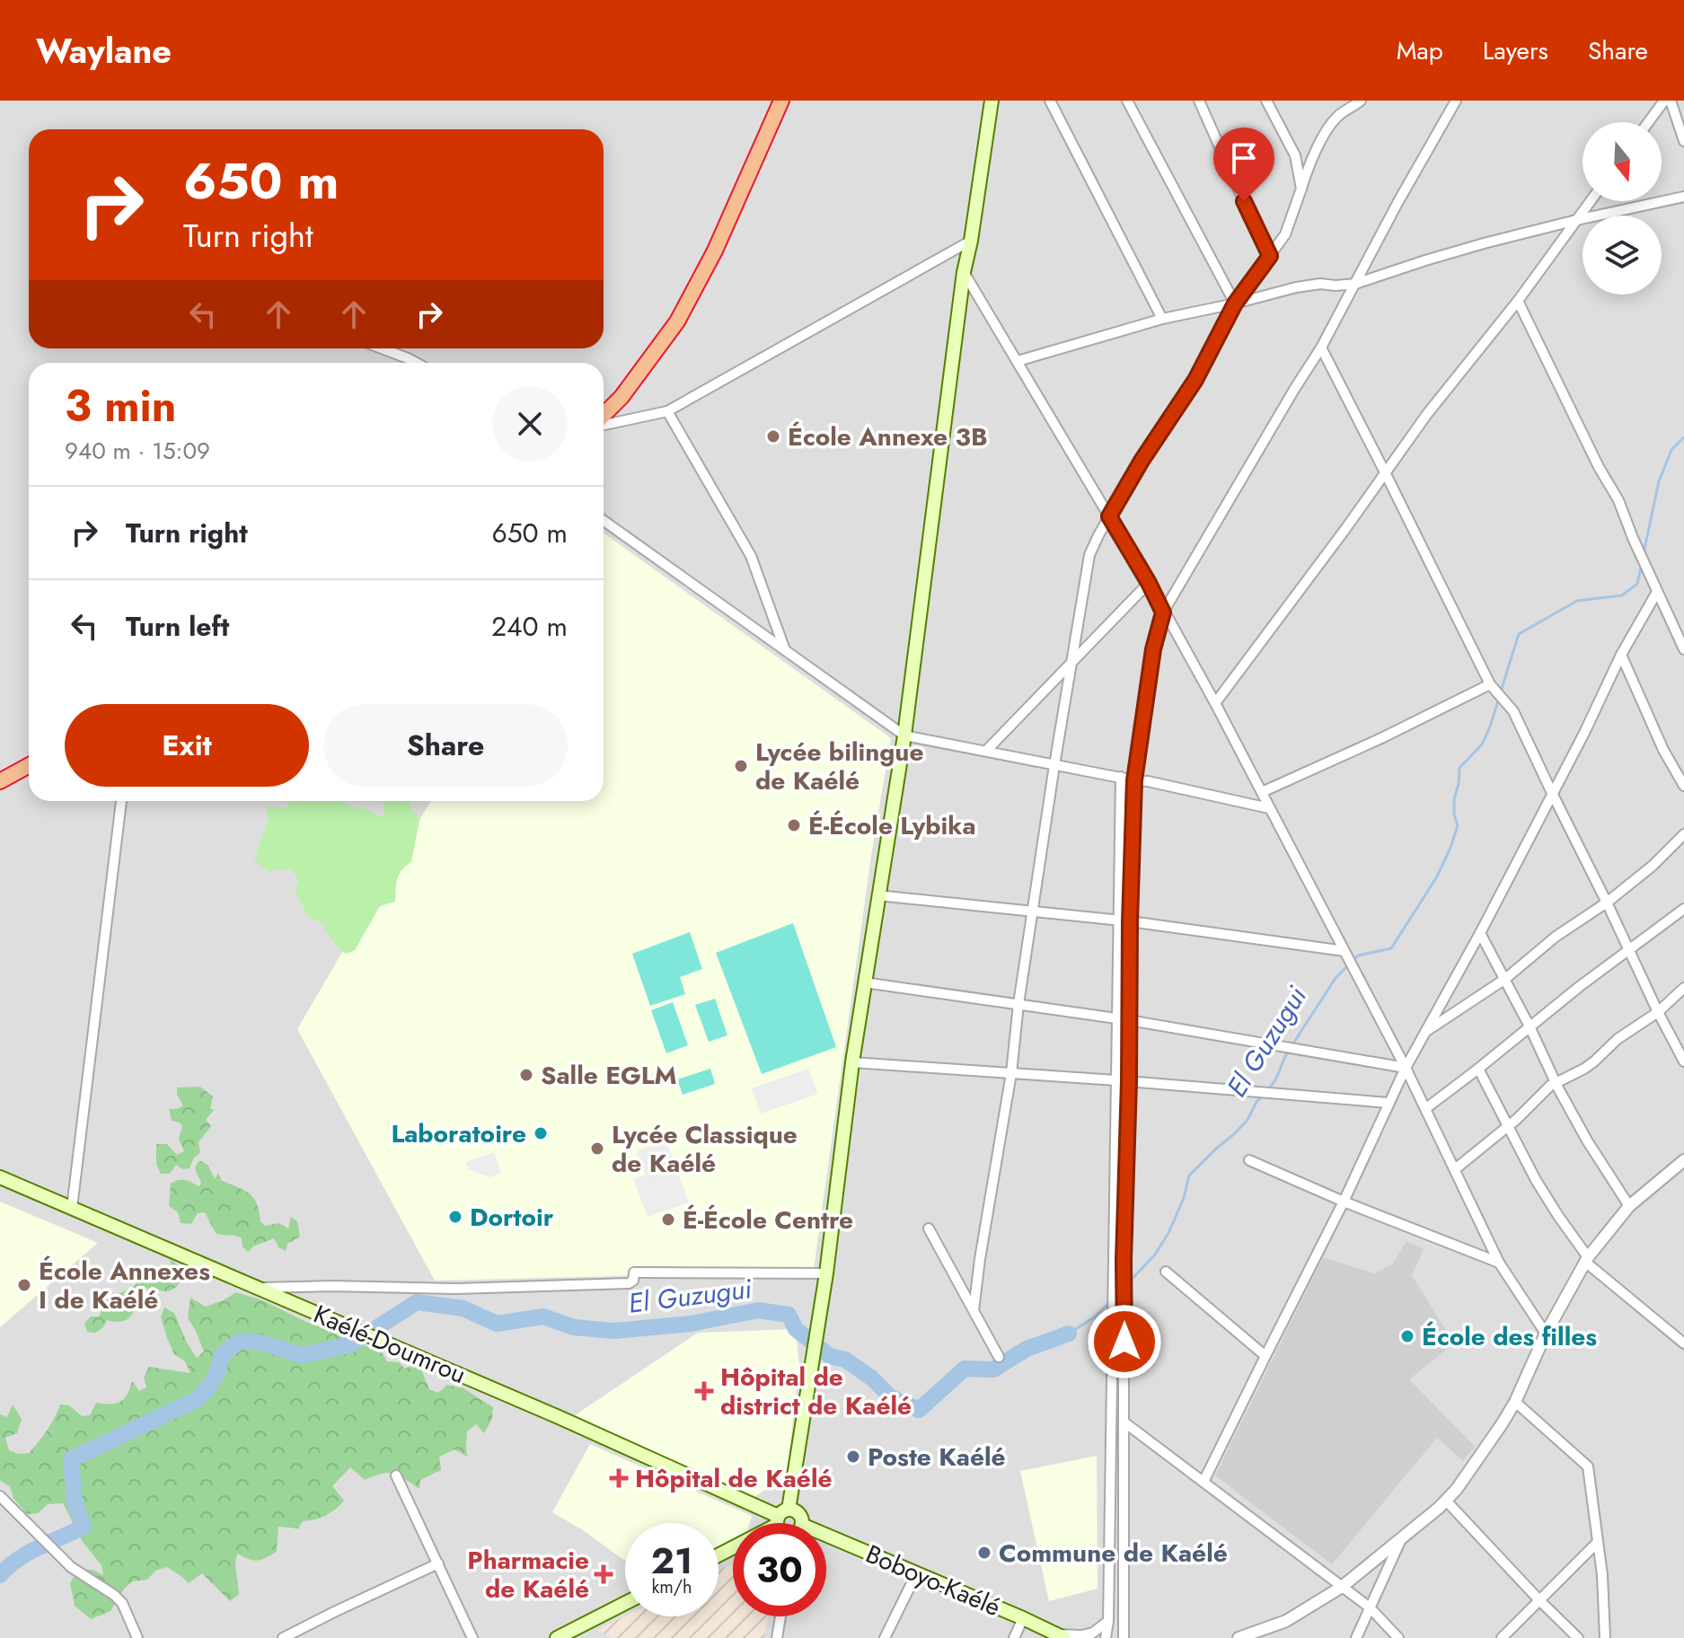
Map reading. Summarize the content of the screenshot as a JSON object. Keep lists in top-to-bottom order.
{
  "streets": {
    "main road": ["Kaélé-Doumrou", "Boboyo-Kaélé"]
  },
  "water": ["El Guzugui"],
  "places": {
    "other": [
      "École Annexe 3B",
      "Lycée bilingue de Kaélé",
      "É-École Lybika",
      "Salle EGLM",
      "Laboratoire",
      "Lycée Classique de Kaélé",
      "Dortoir",
      "É-École Centre",
      "École Annexes I de Kaélé",
      "École des filles",
      "Poste Kaélé",
      "Commune de Kaélé"
    ],
    "health": ["Hôpital de district de Kaélé", "Hôpital de Kaélé", "Pharmacie de Kaélé"]
  },
  "north": "bottom",
  "page": {
    "header": "Waylane",
    "nav": ["Map", "Layers", "Share"],
    "turn": ["650 m", "Turn right"],
    "heading": ["3 min", "940 m · 15:09"],
    "list": [
      {
        "name": "Turn right",
        "value": "650 m"
      },
      {
        "name": "Turn left",
        "value": "240 m"
      }
    ],
    "buttons": ["Exit", "Share"],
    "speed": "21 km/h",
    "limit": "30"
  }
}
